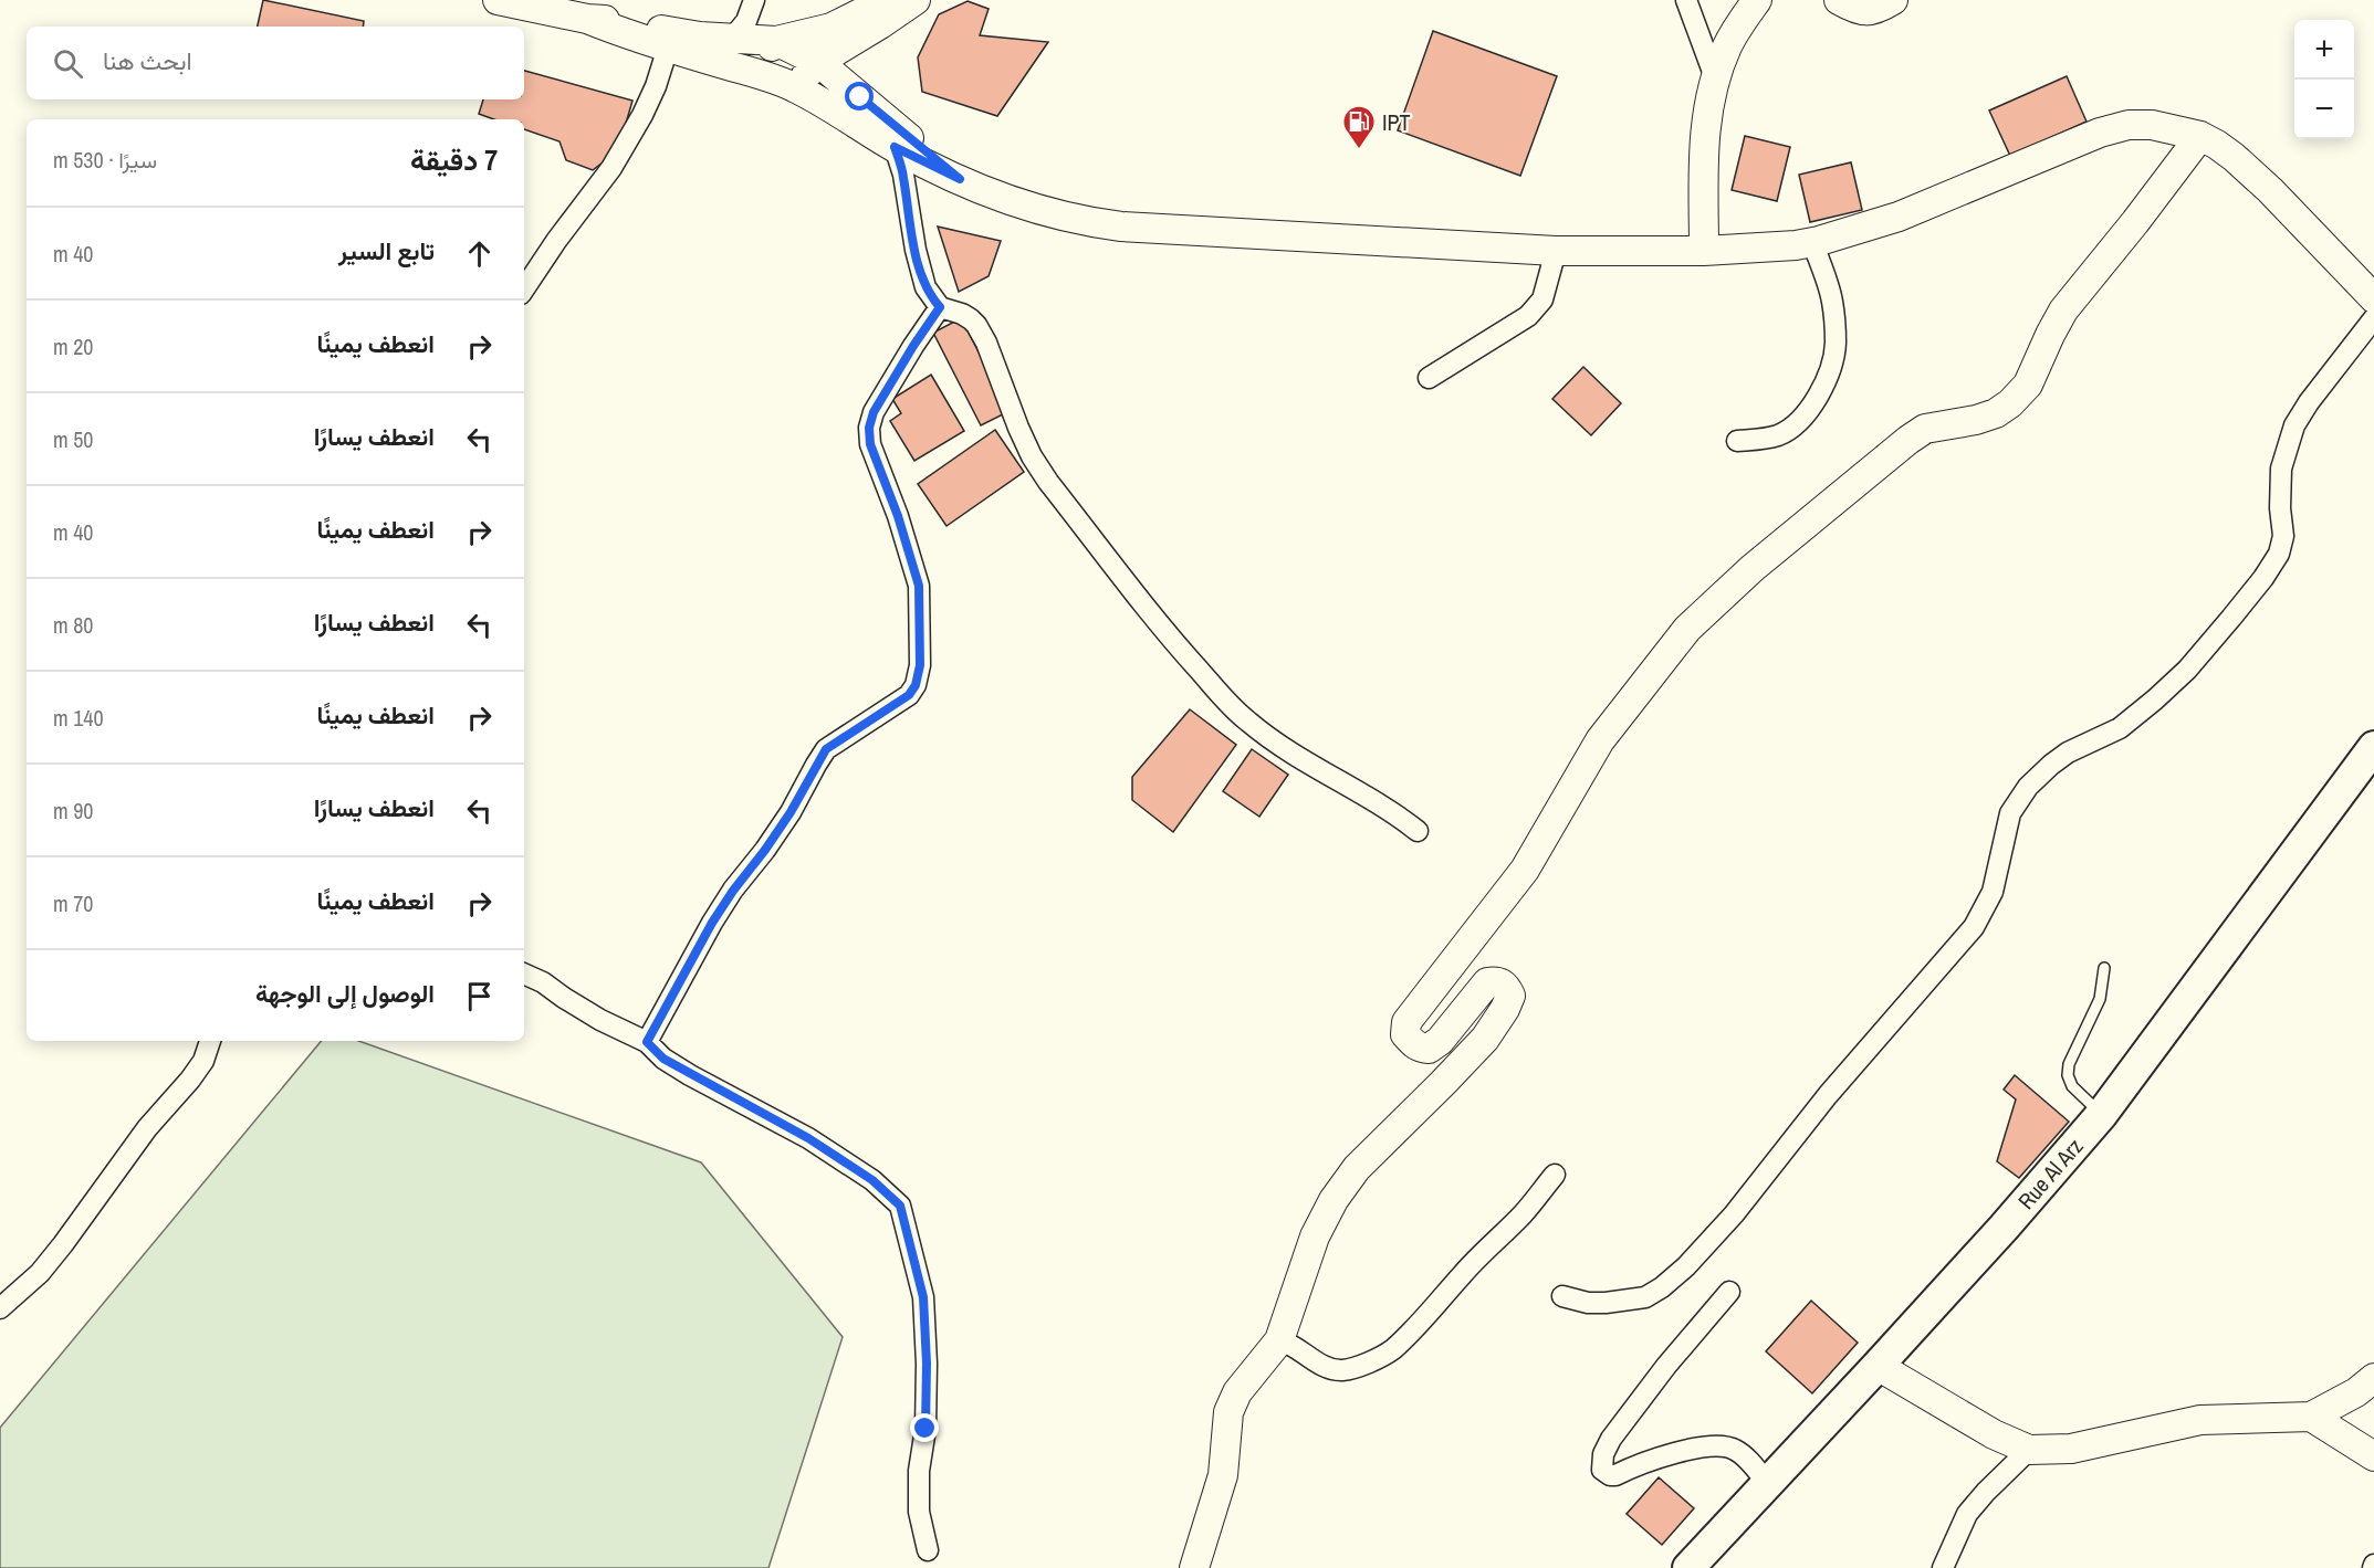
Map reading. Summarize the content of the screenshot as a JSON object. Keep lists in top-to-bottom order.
{
  "streets": {
    "main road": ["Rue Al Arz"]
  },
  "places": {
    "fuel station": ["IPT"]
  },
  "page": {
    "map_buttons": ["+", "−"],
    "search": "ابحث هنا",
    "heading": ["7 دقيقة", "سيرًا · 530 m"],
    "list": [
      ["تابع السير", "40 m"],
      ["انعطف يمينًا", "20 m"],
      ["انعطف يسارًا", "50 m"],
      ["انعطف يمينًا", "40 m"],
      ["انعطف يسارًا", "80 m"],
      ["انعطف يمينًا", "140 m"],
      ["انعطف يسارًا", "90 m"],
      ["انعطف يمينًا", "70 m"],
      "الوصول إلى الوجهة"
    ]
  }
}
